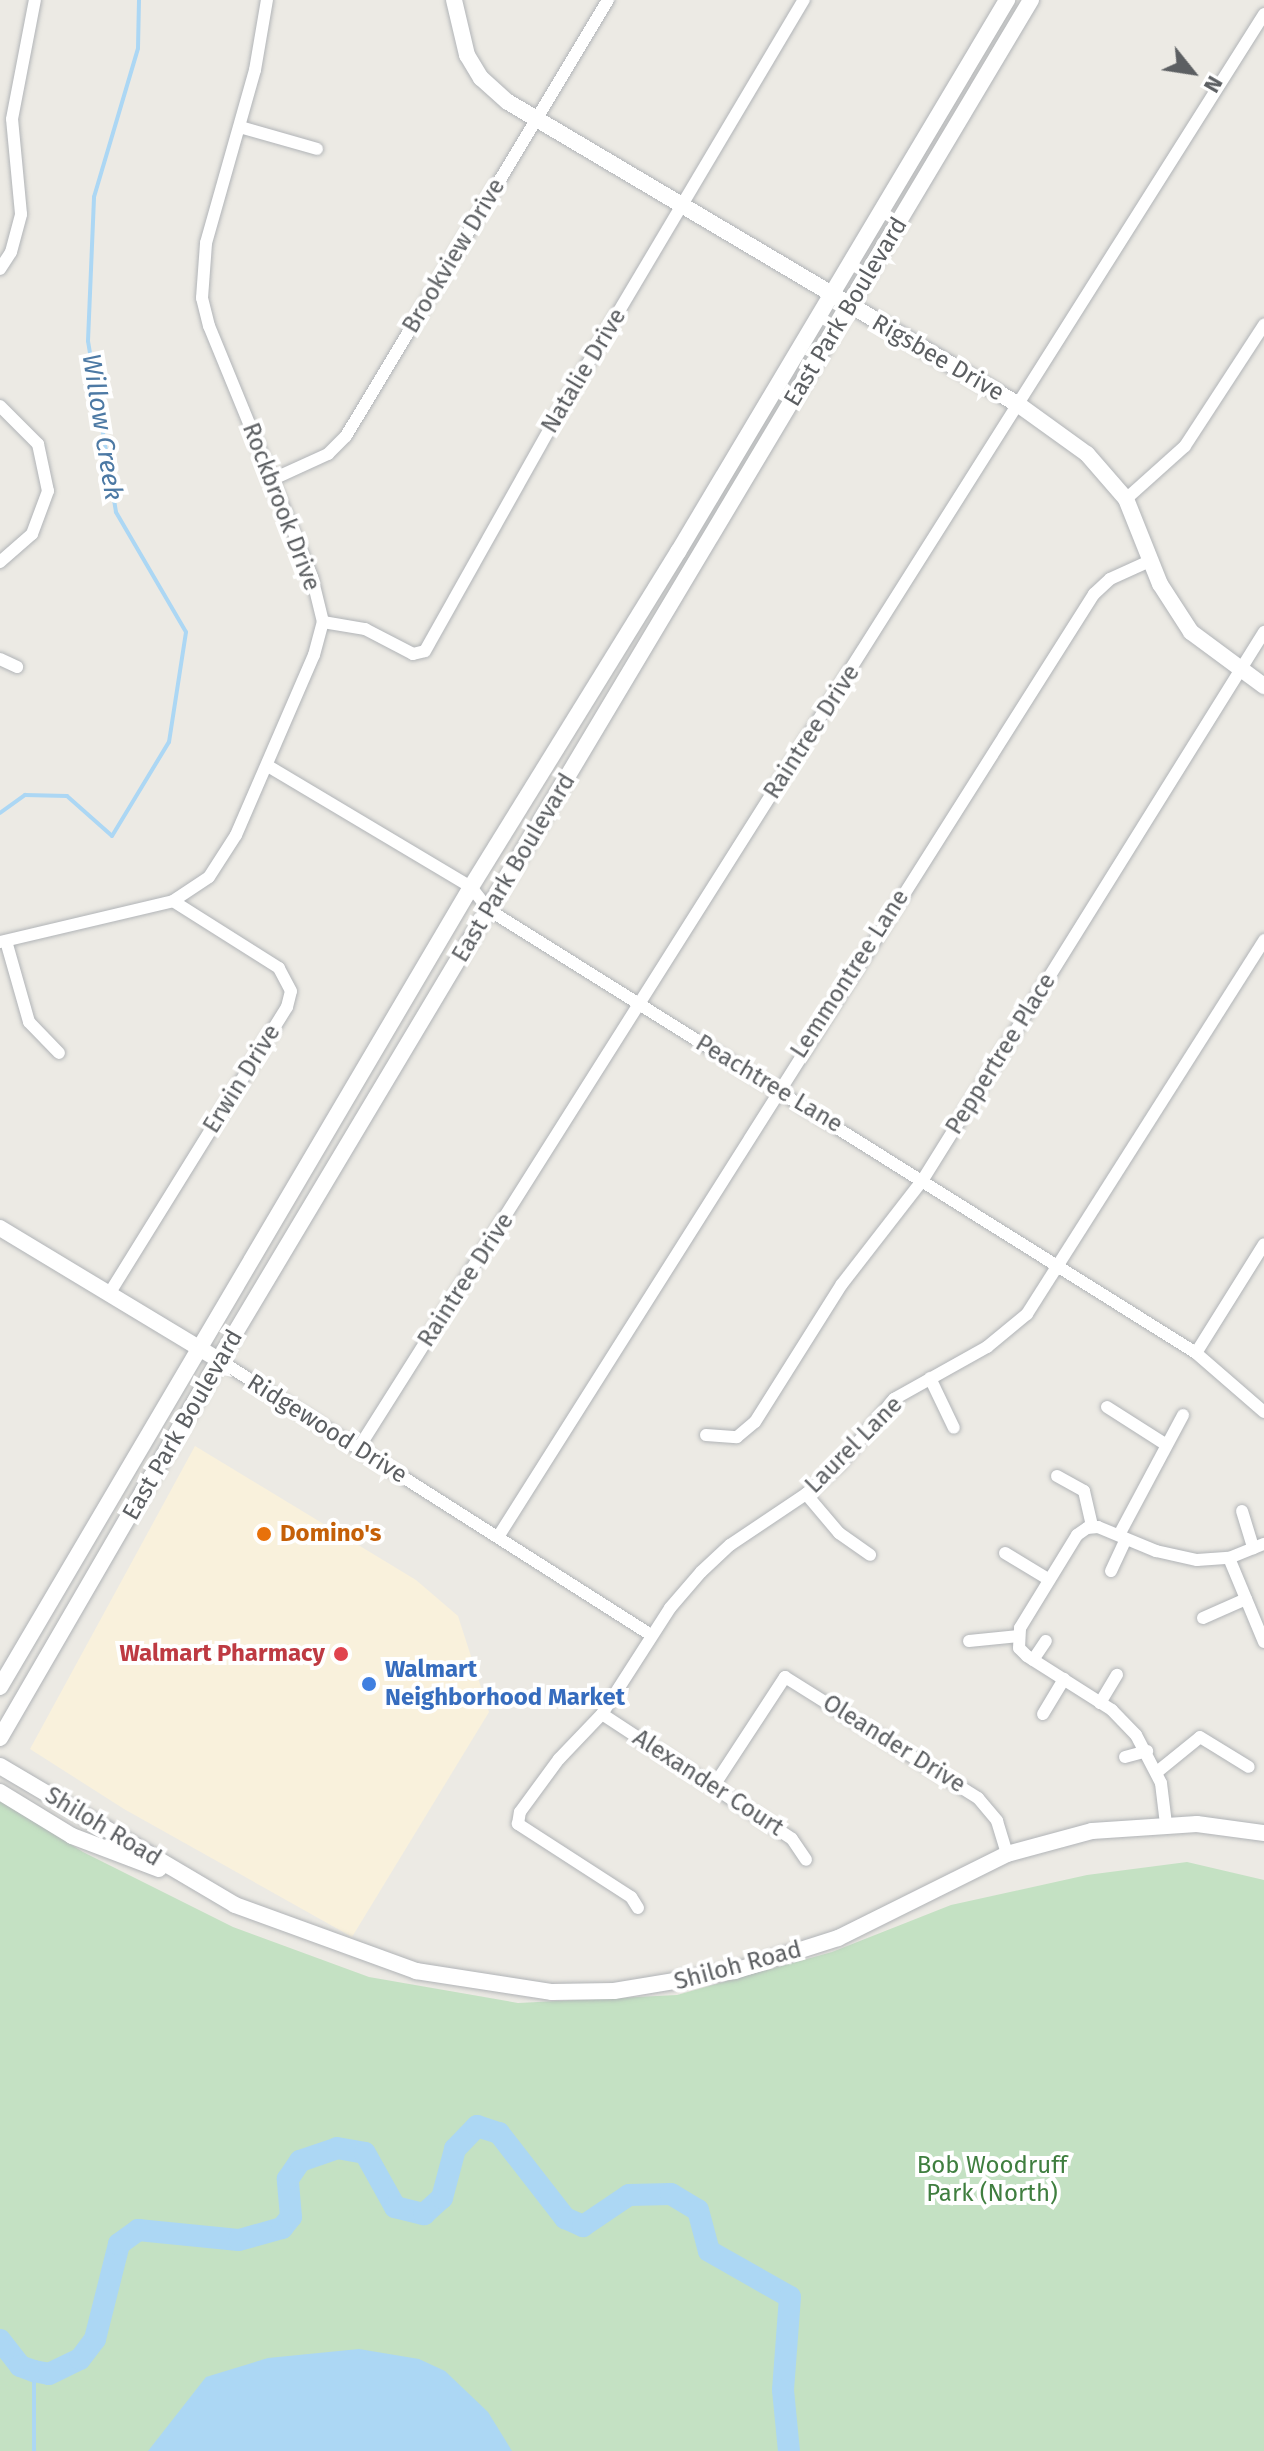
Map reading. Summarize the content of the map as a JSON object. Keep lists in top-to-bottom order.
{
  "streets": {
    "main road": [
      "East Park Boulevard",
      "Rigsbee Drive",
      "Ridgewood Drive",
      "Shiloh Road"
    ],
    "street": [
      "Brookview Drive",
      "Natalie Drive",
      "Rockbrook Drive",
      "Raintree Drive",
      "Lemmontree Lane",
      "Peppertree Place",
      "Erwin Drive",
      "Peachtree Lane",
      "Laurel Lane",
      "Oleander Drive",
      "Alexander Court"
    ]
  },
  "crossings": [
    ["Brookview Drive", "Rigsbee Drive"],
    ["Brookview Drive", "Rockbrook Drive"],
    ["East Park Boulevard", "Rigsbee Drive"],
    ["East Park Boulevard", "Peachtree Lane"],
    ["East Park Boulevard", "Ridgewood Drive"],
    ["Rigsbee Drive", "Natalie Drive"],
    ["Rigsbee Drive", "Raintree Drive"],
    ["Rigsbee Drive", "Lemmontree Lane"],
    ["Rigsbee Drive", "Peppertree Place"],
    ["Natalie Drive", "Rockbrook Drive"],
    ["Rockbrook Drive", "Erwin Drive"],
    ["Rockbrook Drive", "Peachtree Lane"],
    ["Raintree Drive", "Peachtree Lane"],
    ["Raintree Drive", "Ridgewood Drive"],
    ["Lemmontree Lane", "Peachtree Lane"],
    ["Lemmontree Lane", "Ridgewood Drive"],
    ["Peppertree Place", "Peachtree Lane"],
    ["Erwin Drive", "Ridgewood Drive"],
    ["Peachtree Lane", "Laurel Lane"],
    ["Ridgewood Drive", "Laurel Lane"],
    ["Laurel Lane", "Alexander Court"],
    ["Oleander Drive", "Alexander Court"],
    ["Oleander Drive", "Shiloh Road"]
  ],
  "water": ["Willow Creek"],
  "parks": ["Bob Woodruff Park (North)"],
  "places": ["Domino's", "Walmart Pharmacy", "Walmart Neighborhood Market"],
  "north": "bottom right"
}
